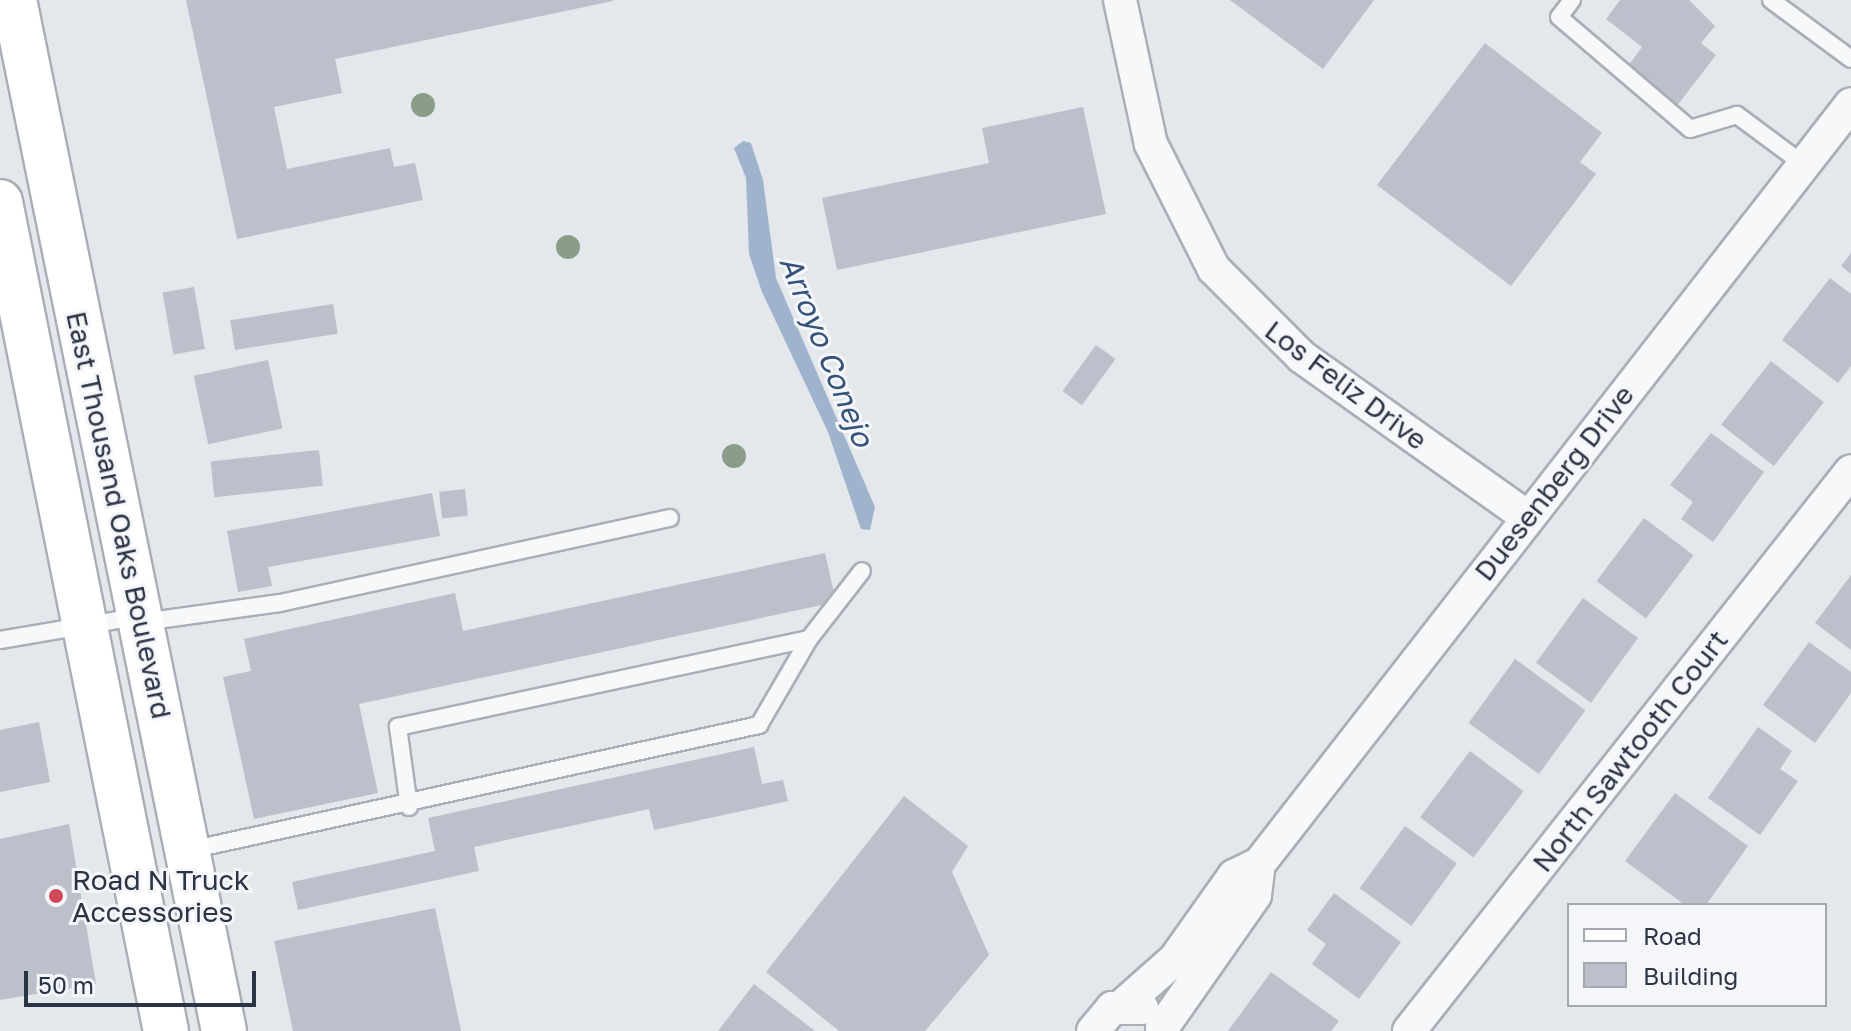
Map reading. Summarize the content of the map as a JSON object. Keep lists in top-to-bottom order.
{
  "streets": {
    "main road": ["East Thousand Oaks Boulevard"],
    "street": ["Los Feliz Drive", "Duesenberg Drive", "North Sawtooth Court"]
  },
  "crossings": [
    ["Los Feliz Drive", "Duesenberg Drive"]
  ],
  "water": ["Arroyo Conejo"],
  "places": ["Road N Truck Accessories"],
  "legend": ["Road", "Building"],
  "scale_bar": "50 m"
}
